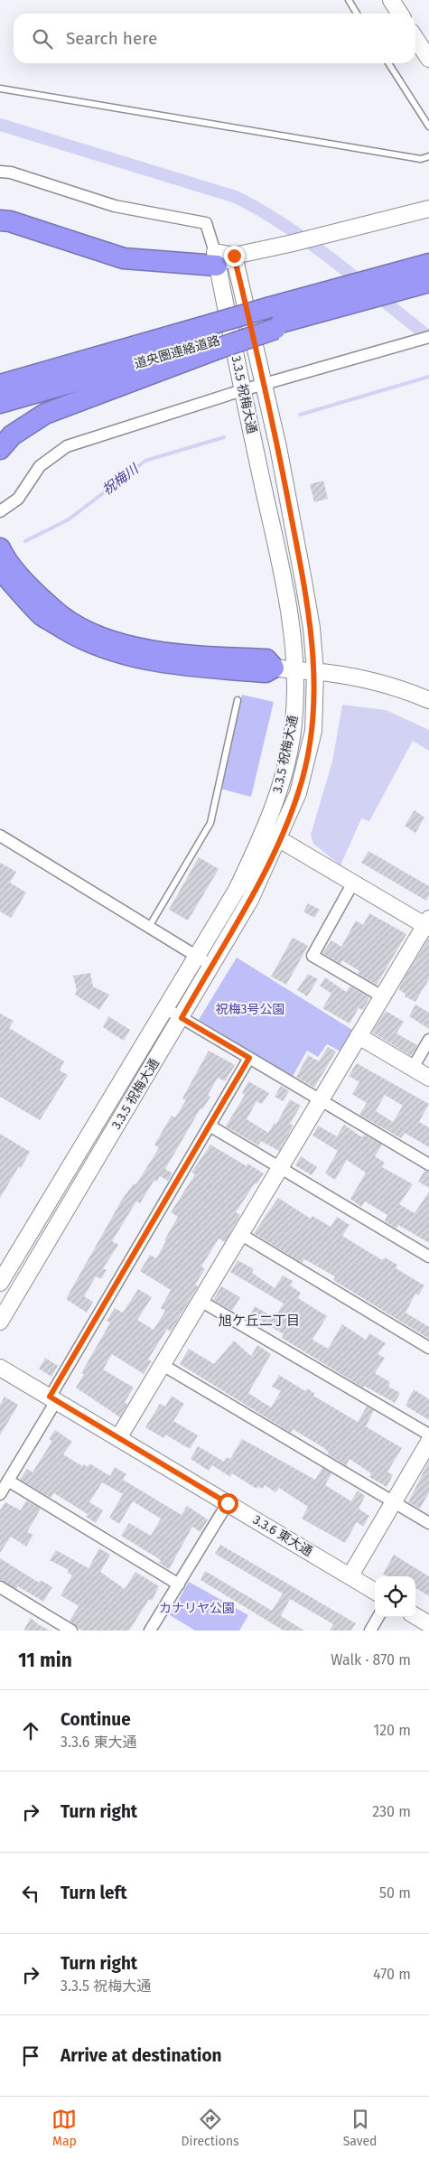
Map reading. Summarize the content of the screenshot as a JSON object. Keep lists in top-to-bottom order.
{
  "streets": {
    "highway": ["道央圏連絡道路"],
    "street": ["3.3.5 祝梅大通", "3.3.6 東大通"]
  },
  "districts": ["旭ケ丘二丁目"],
  "water": ["祝梅川"],
  "parks": ["祝梅3号公園", "カナリヤ公園"],
  "page": {
    "search": "Search here",
    "heading": ["11 min", "Walk · 870 m"],
    "list": [
      ["Continue", "3.3.6 東大通", "120 m"],
      ["Turn right", "230 m"],
      ["Turn left", "50 m"],
      ["Turn right", "3.3.5 祝梅大通", "470 m"],
      "Arrive at destination"
    ],
    "nav": ["Map", "Directions", "Saved"]
  }
}
